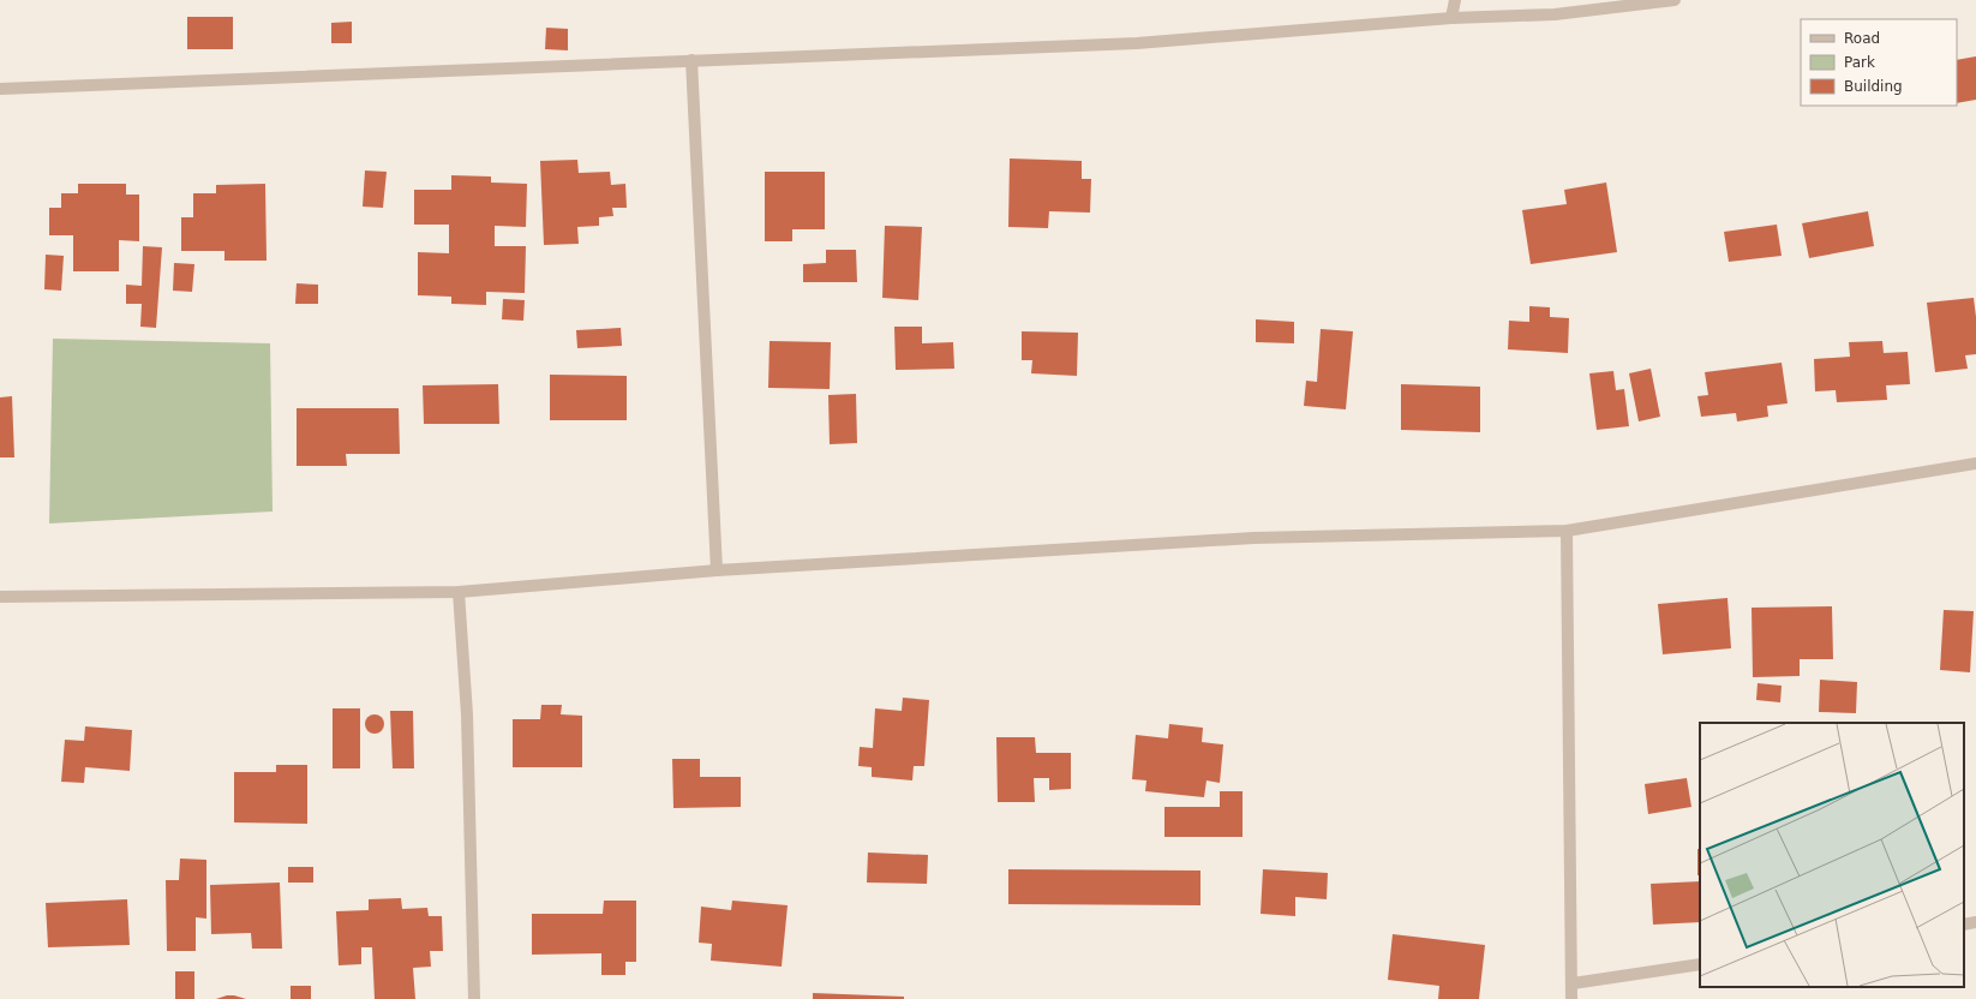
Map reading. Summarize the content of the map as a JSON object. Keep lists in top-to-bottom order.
{
  "legend": ["Road", "Park", "Building"]
}
